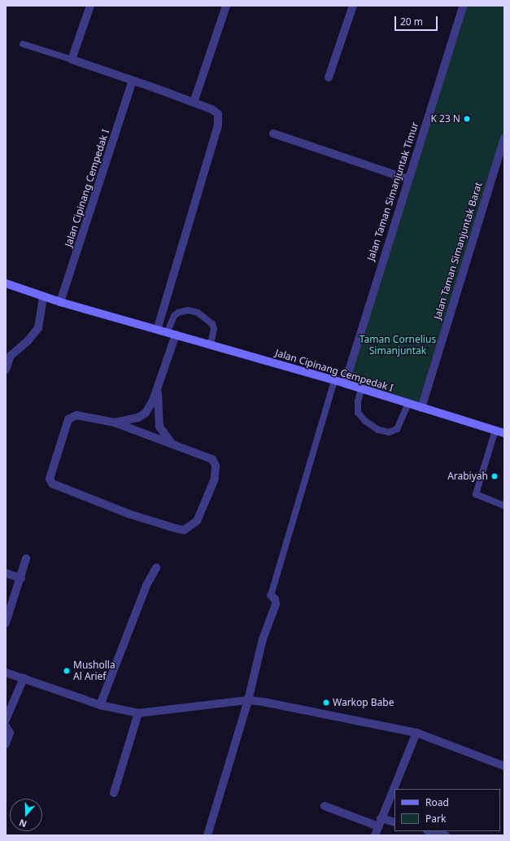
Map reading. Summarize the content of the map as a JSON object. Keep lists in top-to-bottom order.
{
  "streets": {
    "street": ["Jalan Cipinang Cempedak I", "Jalan Taman Simanjuntak Timur", "Jalan Taman Simanjuntak Barat"]
  },
  "crossings": [
    ["Jalan Cipinang Cempedak I", "Jalan Taman Simanjuntak Timur"],
    ["Jalan Cipinang Cempedak I", "Jalan Taman Simanjuntak Barat"]
  ],
  "parks": ["Taman Cornelius Simanjuntak"],
  "places": [
    "K 23 N",
    "Arabiyah",
    "Musholla Al Arief",
    "Warkop Babe"
  ],
  "legend": ["Road", "Park"],
  "scale_bar": "20 m",
  "north": "bottom"
}
